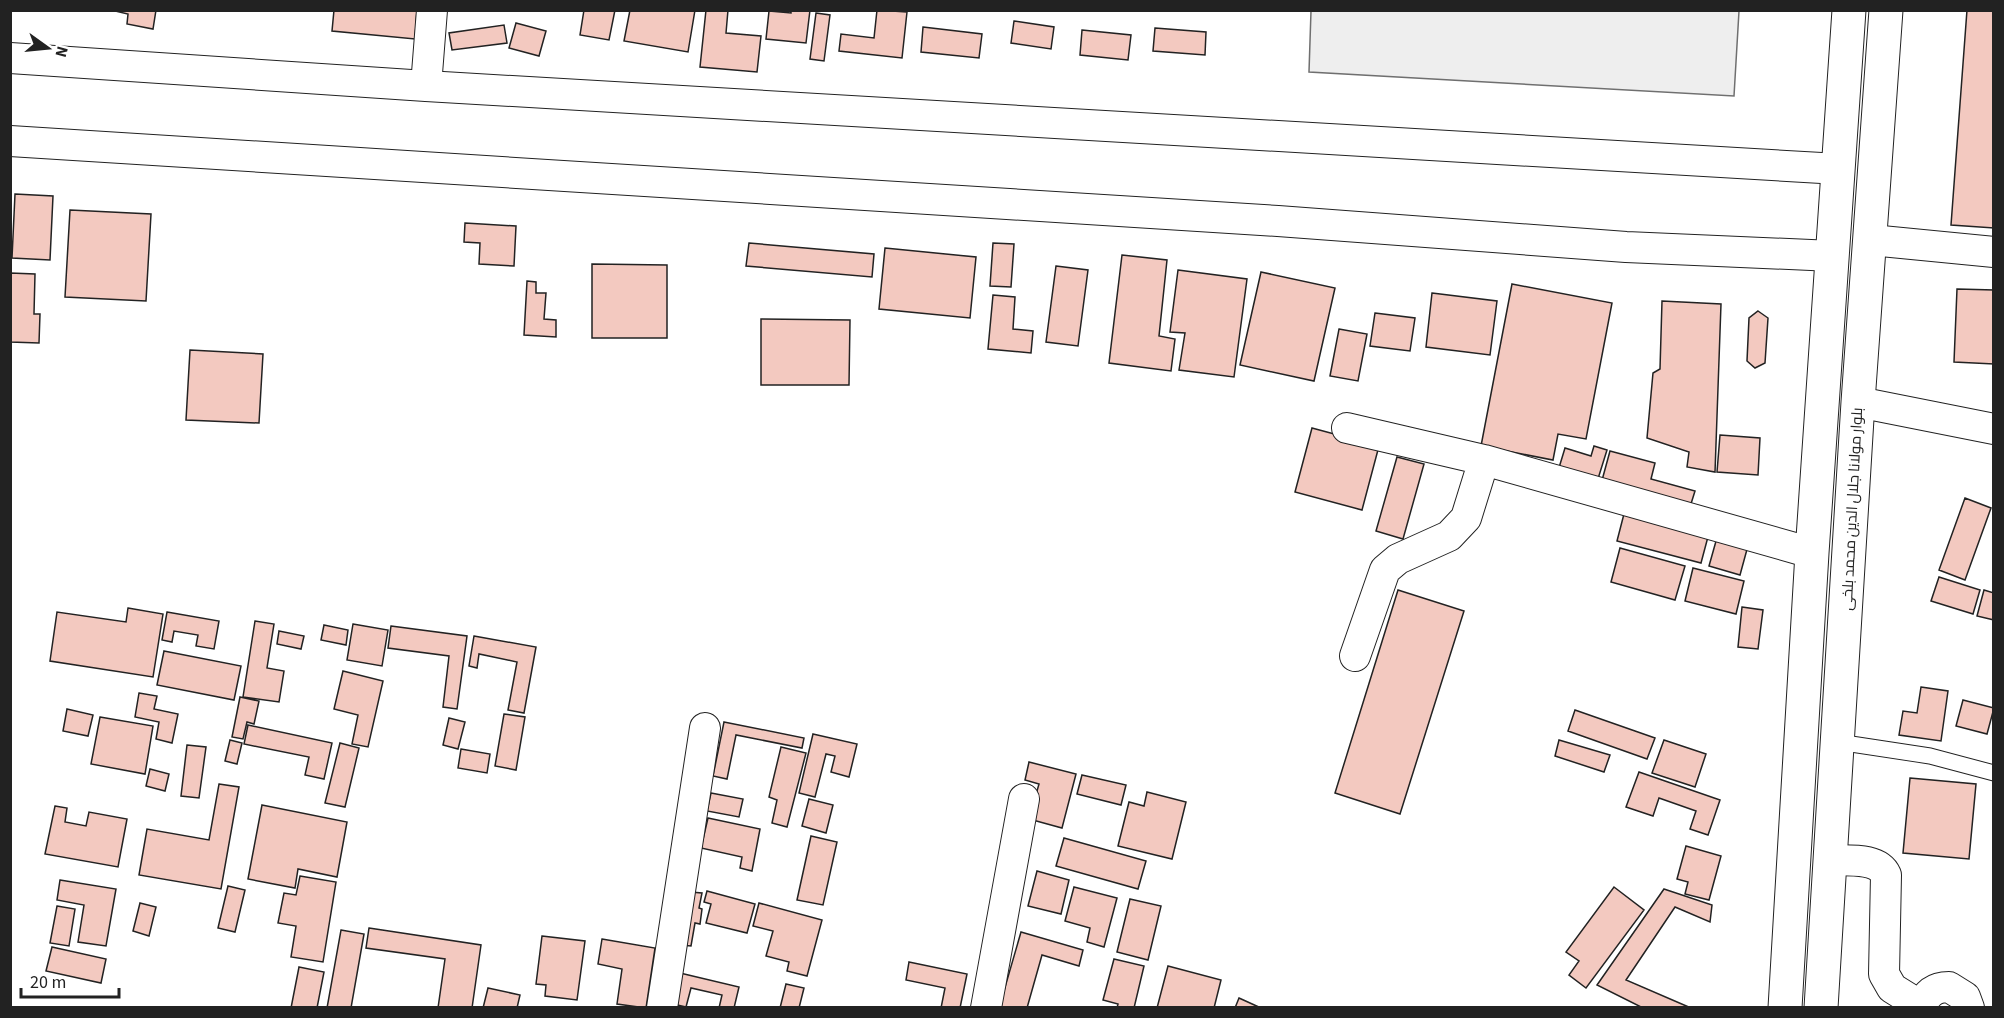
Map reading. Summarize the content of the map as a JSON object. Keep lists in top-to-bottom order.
{
  "streets": {
    "main road": ["بلوار مولانا جلال الدین محمد بلخی"]
  },
  "scale_bar": "20 m",
  "north": "right"
}
